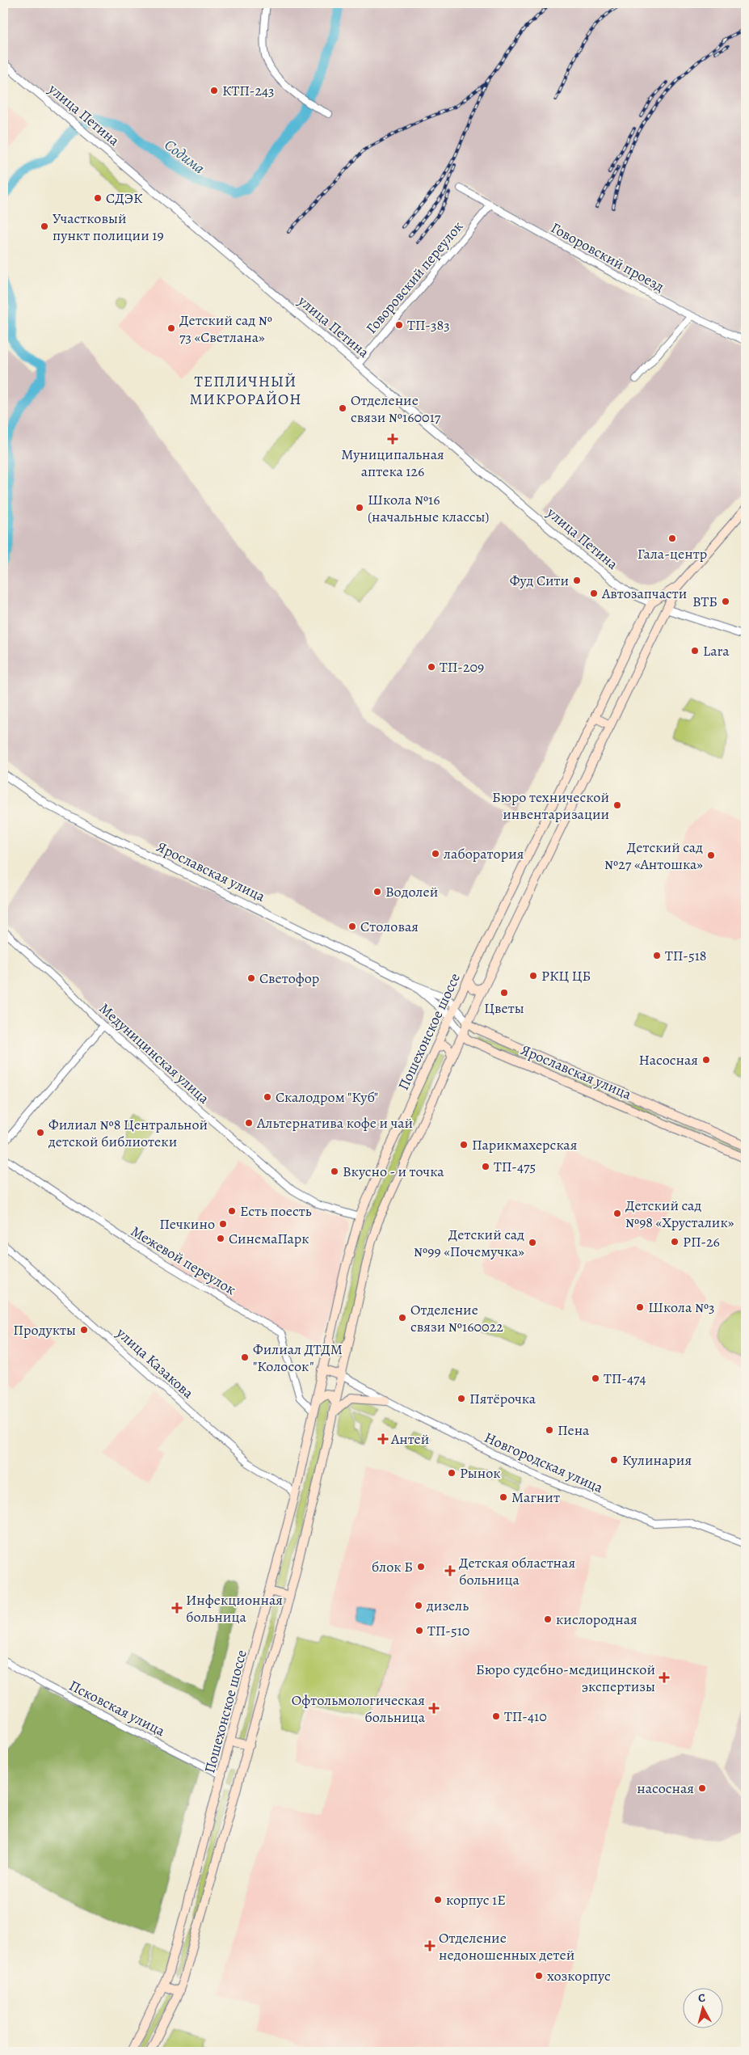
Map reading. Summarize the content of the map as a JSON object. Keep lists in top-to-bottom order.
{
  "streets": {
    "main road": ["Ярославская улица", "Пошехонское шоссе"],
    "street": [
      "улица Петина",
      "Говоровский проезд",
      "Говоровский переулок",
      "Медуницинская улица",
      "Межевой переулок",
      "улица Казакова",
      "Новгородская улица",
      "Псковская улица"
    ]
  },
  "crossings": [
    ["улица Петина", "Говоровский переулок"],
    ["улица Петина", "Пошехонское шоссе"],
    ["Говоровский проезд", "Говоровский переулок"],
    ["Ярославская улица", "Пошехонское шоссе"],
    ["Пошехонское шоссе", "Медуницинская улица"],
    ["Пошехонское шоссе", "Межевой переулок"],
    ["Пошехонское шоссе", "улица Казакова"],
    ["Пошехонское шоссе", "Новгородская улица"],
    ["Пошехонское шоссе", "Псковская улица"]
  ],
  "districts": ["ТЕПЛИЧНЫЙ МИКРОРАЙОН"],
  "water": ["Содима"],
  "places": {
    "other": [
      "КТП-243",
      "СДЭК",
      "Участковый пункт полиции 19",
      "ТП-383",
      "Детский сад № 73 «Светлана»",
      "Отделение связи №160017",
      "Школа №16 (начальные классы)",
      "Гала-центр",
      "Фуд Сити",
      "Автозапчасти",
      "ВТБ",
      "Lara",
      "ТП-209",
      "Бюро технической инвентаризации",
      "лаборатория",
      "Детский сад №27 «Антошка»",
      "Водолей",
      "Столовая",
      "ТП-518",
      "РКЦ ЦБ",
      "Светофор",
      "Цветы",
      "Насосная",
      "Скалодром \"Куб\"",
      "Альтернатива кофе и чай",
      "Филиал №8 Центральной детской библиотеки",
      "Парикмахерская",
      "ТП-475",
      "Вкусно - и точка",
      "Есть поесть",
      "Детский сад №98 «Хрусталик»",
      "Печкино",
      "СинемаПарк",
      "РП-26",
      "Детский сад №99 «Почемучка»",
      "Школа №3",
      "Отделение связи №160022",
      "Продукты",
      "Филиал ДТДМ \"Колосок\"",
      "ТП-474",
      "Пятёрочка",
      "Пена",
      "Кулинария",
      "Рынок",
      "Магнит",
      "блок Б",
      "дизель",
      "кислородная",
      "ТП-510",
      "ТП-410",
      "насосная",
      "корпус 1Е",
      "хозкорпус"
    ],
    "health": [
      "Муниципальная аптека 126",
      "Антей",
      "Детская областная больница",
      "Инфекционная больница",
      "Бюро судебно-медицинской экспертизы",
      "Офтольмологическая больница",
      "Отделение недоношенных детей"
    ]
  },
  "north": "top"
}
